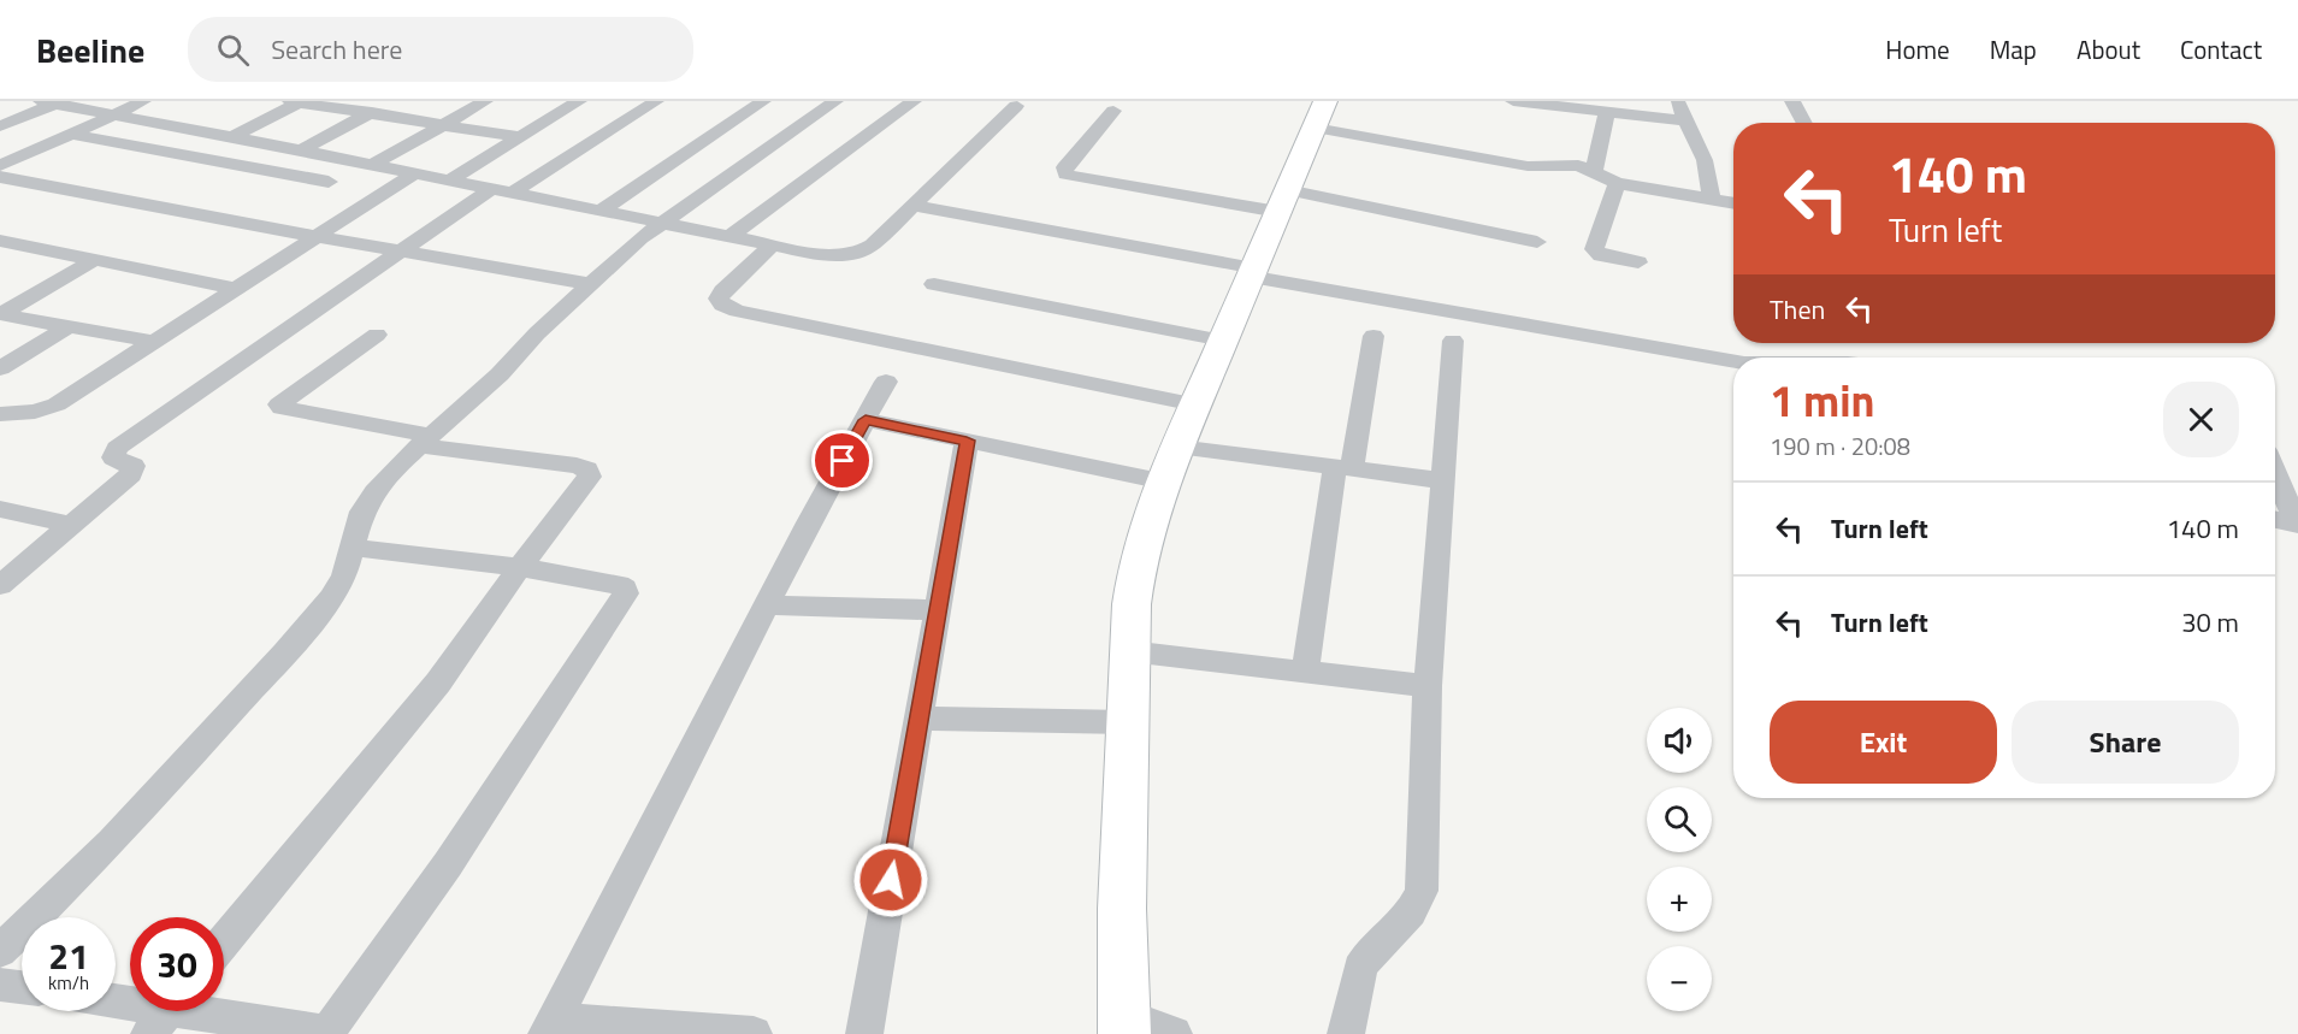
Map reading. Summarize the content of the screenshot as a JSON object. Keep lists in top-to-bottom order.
{
  "page": {
    "header": "Beeline",
    "search": "Search here",
    "nav": [
      "Home",
      "Map",
      "About",
      "Contact"
    ],
    "turn": ["140 m", "Turn left"],
    "then": "Then",
    "heading": ["1 min", "190 m · 20:08"],
    "list": [
      {
        "name": "Turn left",
        "value": "140 m"
      },
      {
        "name": "Turn left",
        "value": "30 m"
      }
    ],
    "buttons": ["Exit", "Share"],
    "map_buttons": ["+", "−"],
    "speed": "21 km/h",
    "limit": "30"
  }
}
